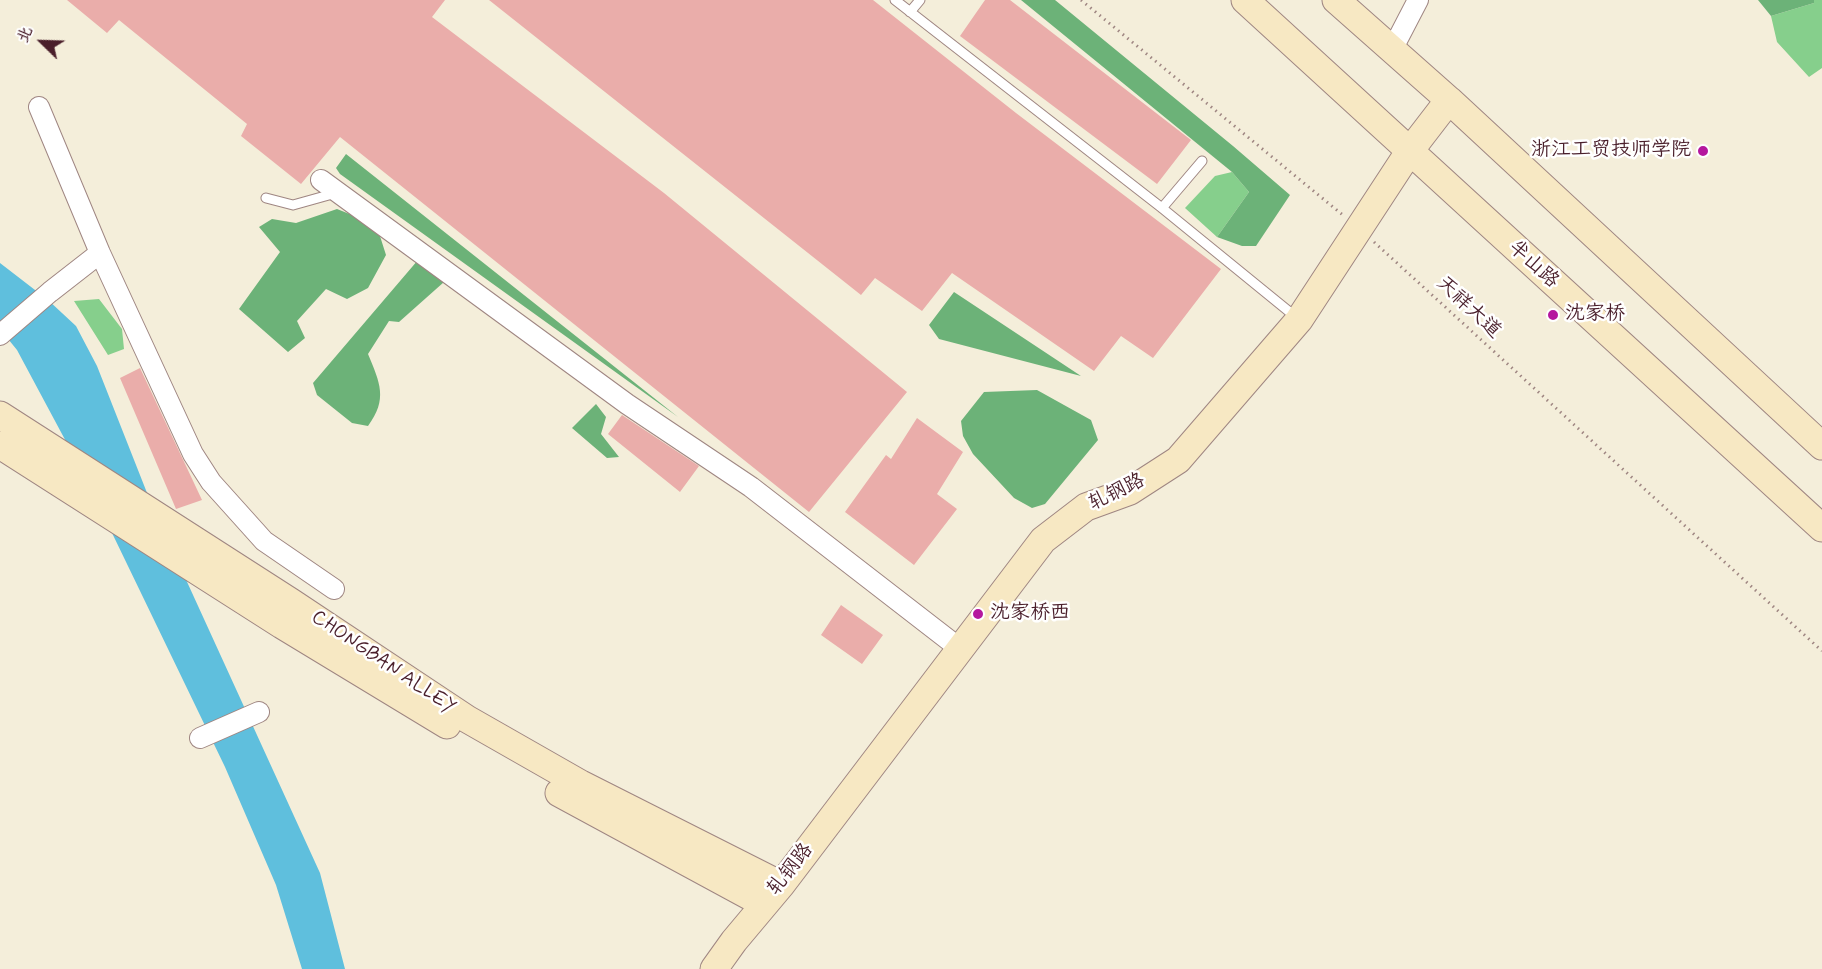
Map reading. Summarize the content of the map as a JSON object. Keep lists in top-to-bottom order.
{
  "streets": {
    "street": ["半山路", "轧钢路", "CHONGBAN ALLEY"],
    "path": ["天祥大道"]
  },
  "crossings": [
    ["半山路", "轧钢路"],
    ["天祥大道", "轧钢路"],
    ["轧钢路", "CHONGBAN ALLEY"]
  ],
  "places": ["浙江工贸技师学院", "沈家桥", "沈家桥西"],
  "north": "top left"
}
